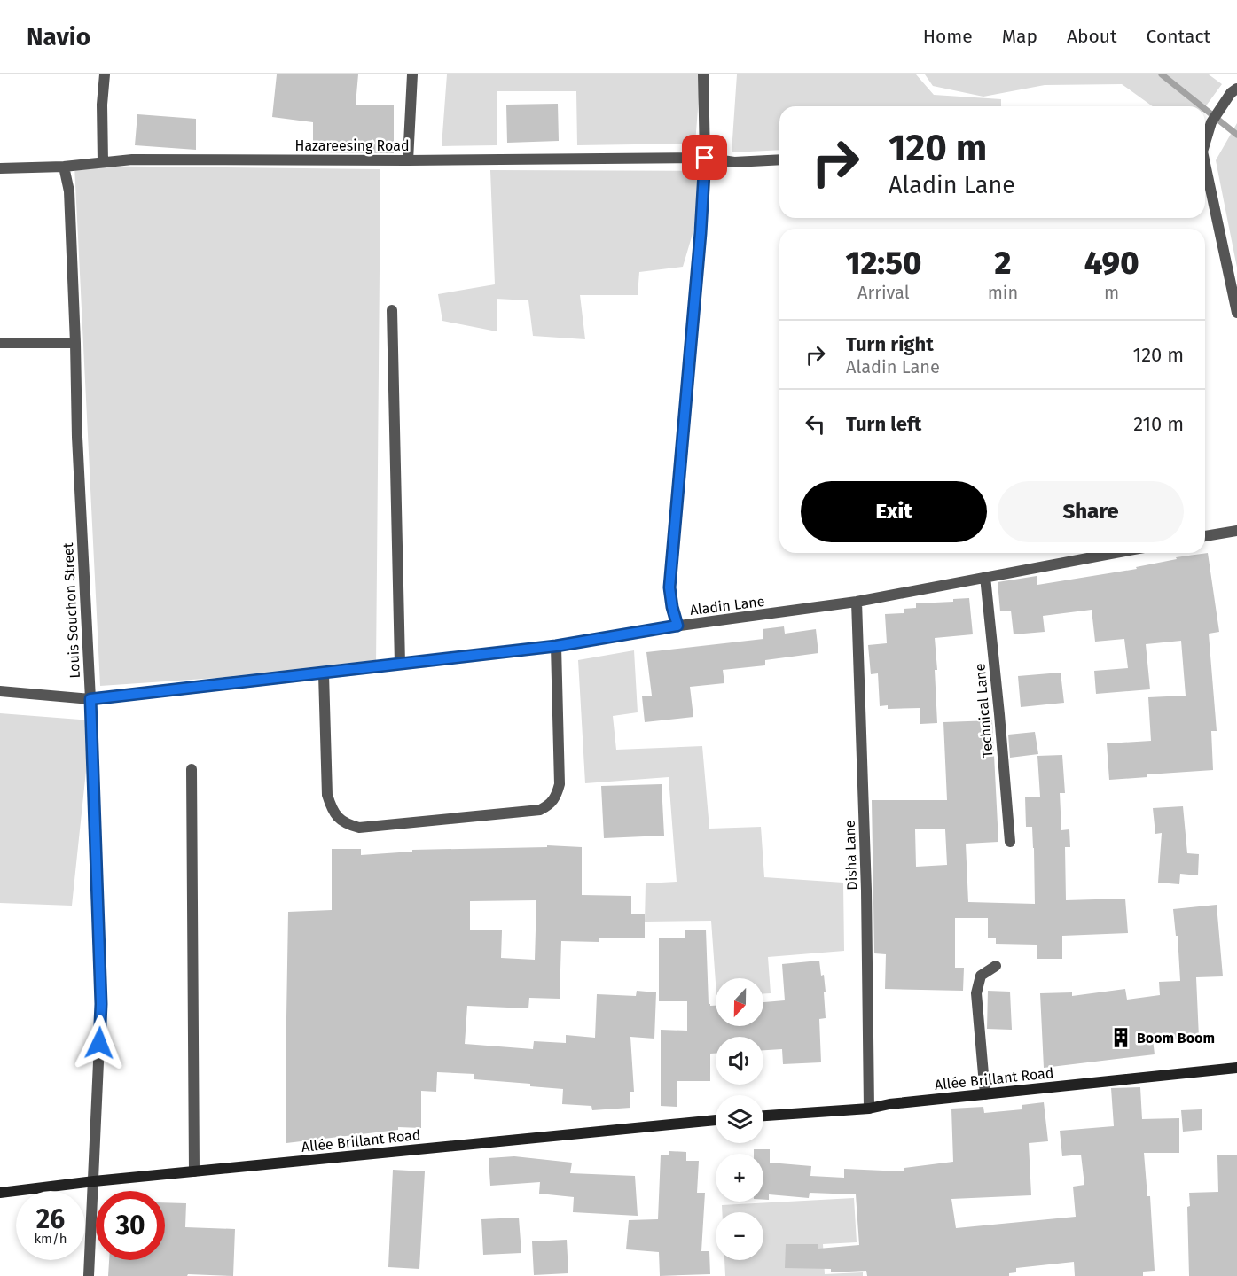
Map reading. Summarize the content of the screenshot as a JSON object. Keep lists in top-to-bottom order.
{
  "streets": {
    "main road": ["Allée Brillant Road"],
    "street": [
      "Hazareesing Road",
      "Aladin Lane",
      "Louis Souchon Street",
      "Technical Lane",
      "Disha Lane"
    ]
  },
  "crossings": [
    ["Hazareesing Road", "Louis Souchon Street"],
    ["Aladin Lane", "Louis Souchon Street"],
    ["Aladin Lane", "Technical Lane"],
    ["Aladin Lane", "Disha Lane"],
    ["Louis Souchon Street", "Allée Brillant Road"],
    ["Disha Lane", "Allée Brillant Road"]
  ],
  "places": {
    "building": ["Boom Boom"]
  },
  "north": "bottom",
  "page": {
    "header": "Navio",
    "nav": [
      "Home",
      "Map",
      "About",
      "Contact"
    ],
    "turn": ["120 m", "Aladin Lane"],
    "eta": [
      "12:50",
      "Arrival",
      "2",
      "min",
      "490",
      "m"
    ],
    "list": [
      {
        "name": "Turn right",
        "note": "Aladin Lane",
        "value": "120 m"
      },
      {
        "name": "Turn left",
        "value": "210 m"
      }
    ],
    "buttons": ["Exit", "Share"],
    "map_buttons": ["+", "−"],
    "speed": "26 km/h",
    "limit": "30"
  }
}
